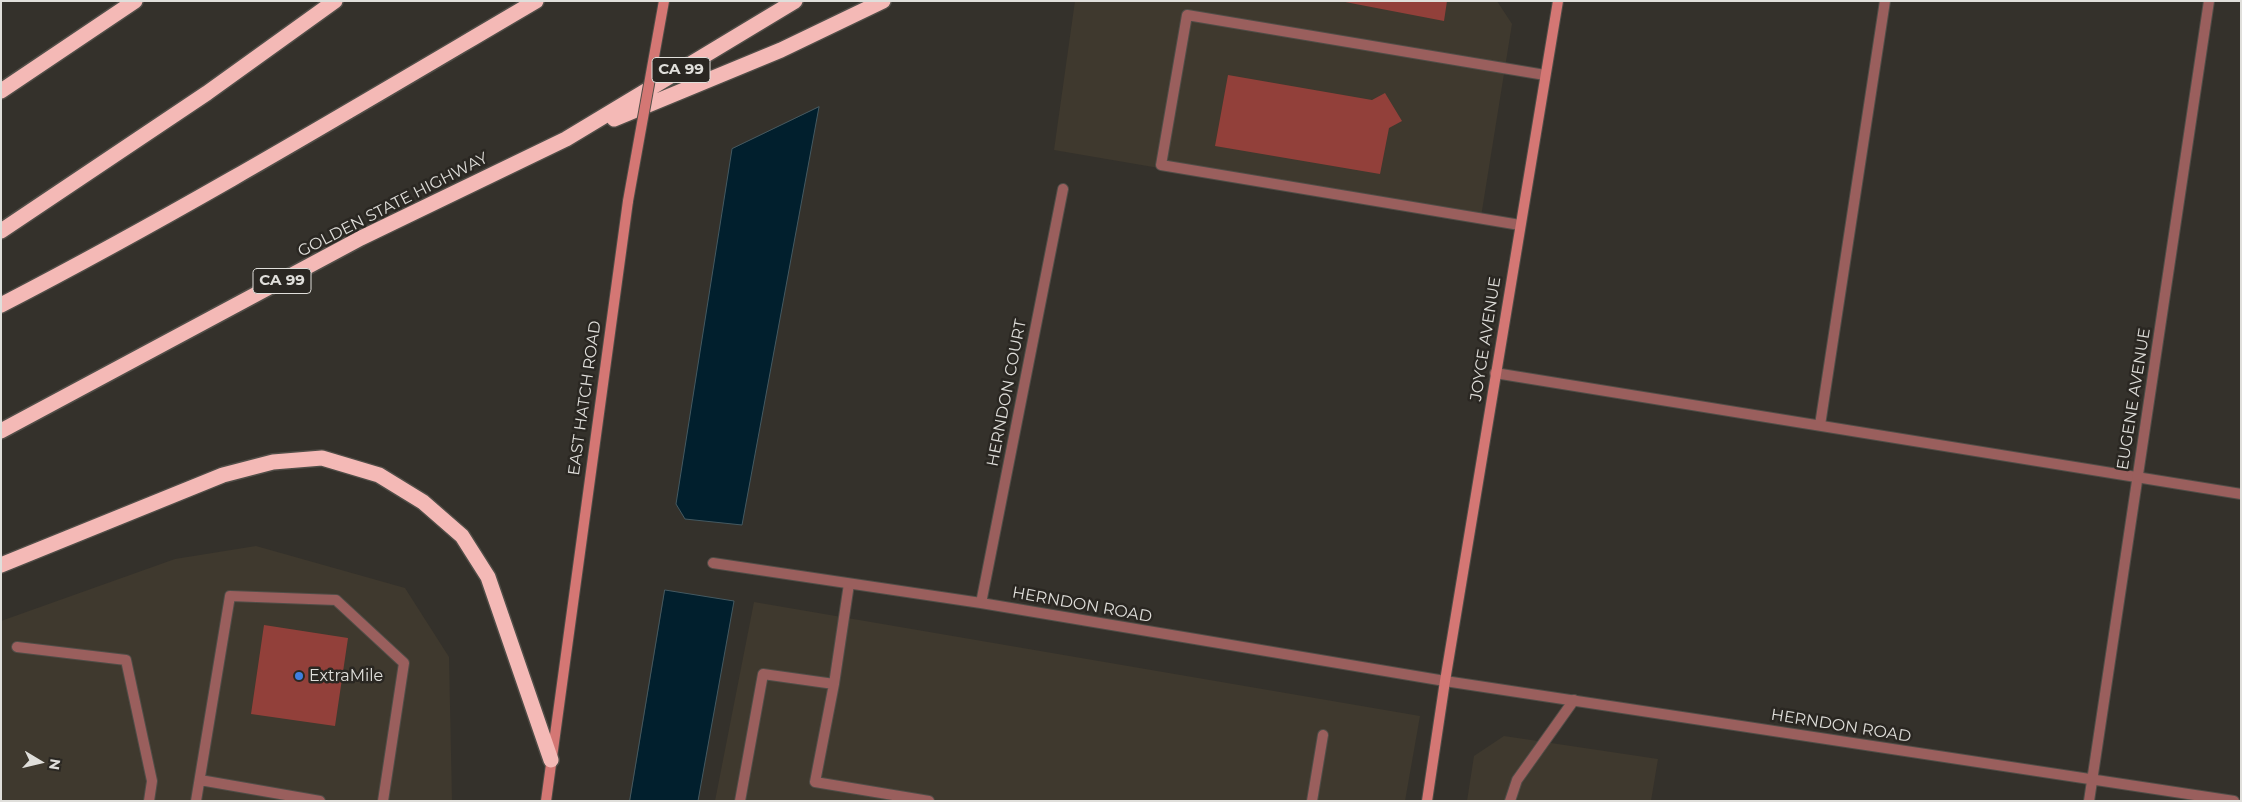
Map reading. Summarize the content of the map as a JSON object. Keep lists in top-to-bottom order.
{
  "streets": {
    "highway": ["CA 99", "GOLDEN STATE HIGHWAY"],
    "main road": ["JOYCE AVENUE", "EAST HATCH ROAD"],
    "street": ["HERNDON COURT", "EUGENE AVENUE", "HERNDON ROAD"]
  },
  "crossings": [
    ["JOYCE AVENUE", "HERNDON ROAD"],
    ["HERNDON COURT", "HERNDON ROAD"],
    ["EUGENE AVENUE", "HERNDON ROAD"]
  ],
  "places": ["ExtraMile"],
  "north": "right"
}
